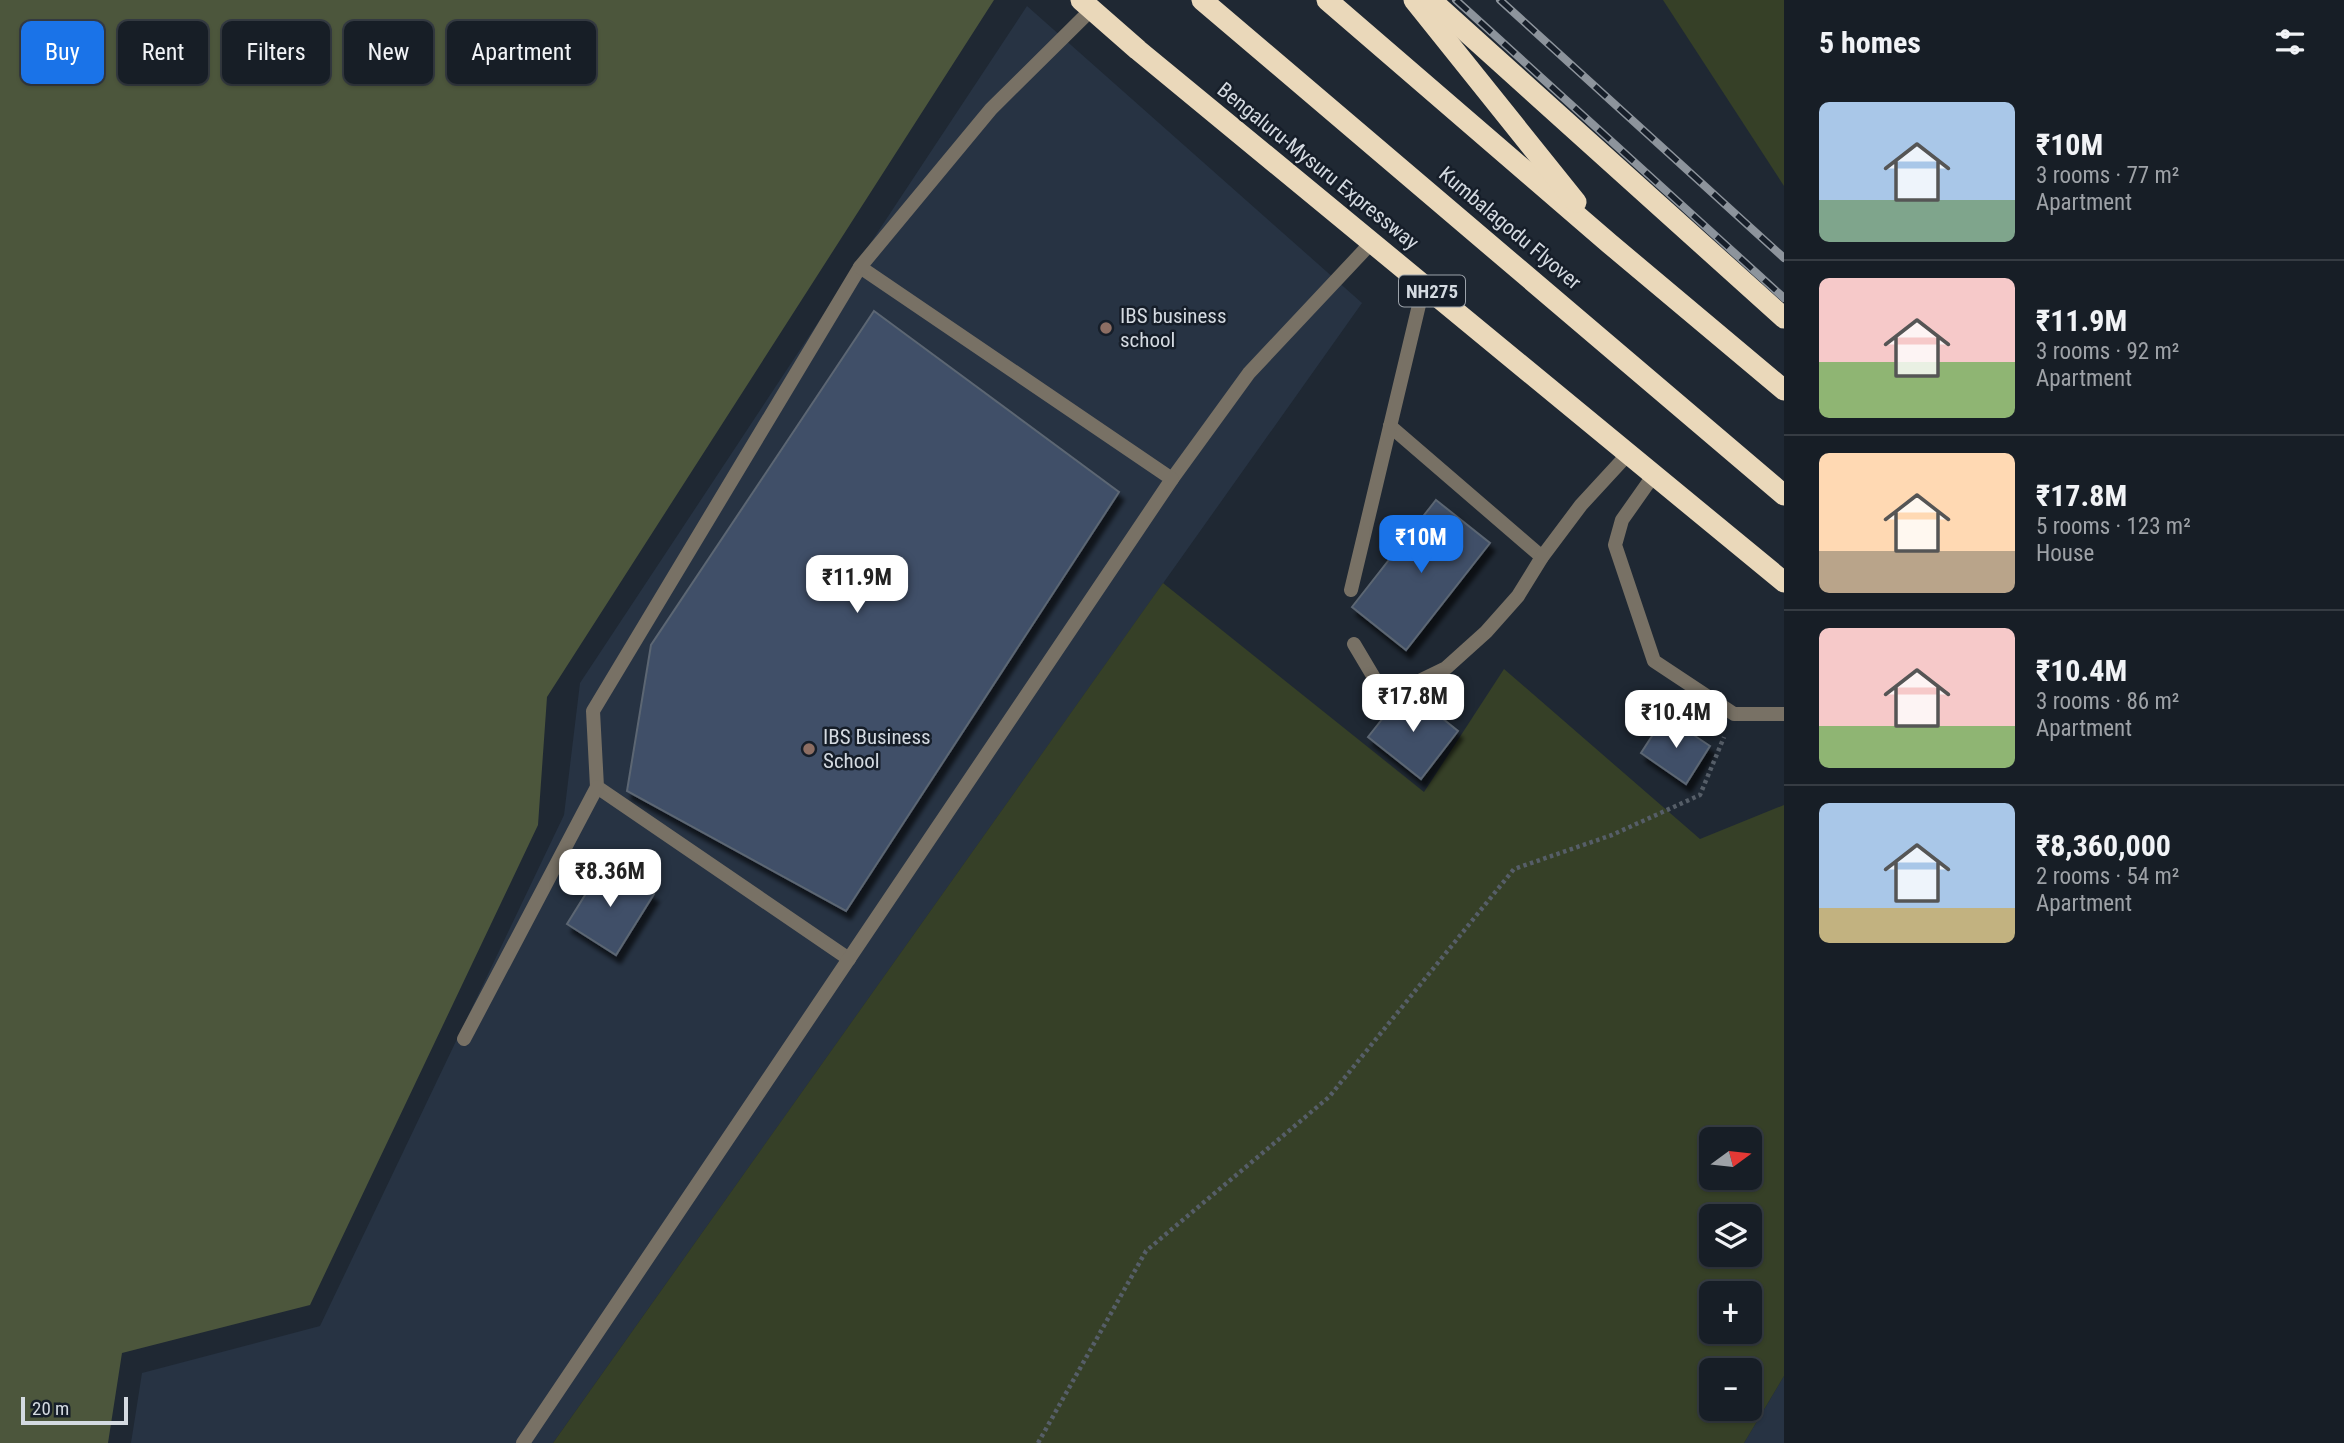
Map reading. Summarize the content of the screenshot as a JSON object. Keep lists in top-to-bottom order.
{
  "streets": {
    "highway": ["Bengaluru-Mysuru Expressway", "Kumbalagodu Flyover", "NH275"]
  },
  "places": ["IBS business school", "IBS Business School"],
  "scale_bar": "20 m",
  "north": "right",
  "page": {
    "heading": "5 homes",
    "chip": [
      "Buy",
      "Rent",
      "Filters",
      "New",
      "Apartment"
    ],
    "list": [
      {
        "name": "₹10M",
        "note": "3 rooms · 77 m² · Apartment"
      },
      {
        "name": "₹11.9M",
        "note": "3 rooms · 92 m² · Apartment"
      },
      {
        "name": "₹17.8M",
        "note": "5 rooms · 123 m² · House"
      },
      {
        "name": "₹10.4M",
        "note": "3 rooms · 86 m² · Apartment"
      },
      {
        "name": "₹8,360,000",
        "note": "2 rooms · 54 m² · Apartment"
      }
    ],
    "price": [
      "₹10M",
      "₹11.9M",
      "₹17.8M",
      "₹10.4M",
      "₹8.36M"
    ],
    "map_buttons": ["+", "−"],
    "scale": "20 m"
  }
}
